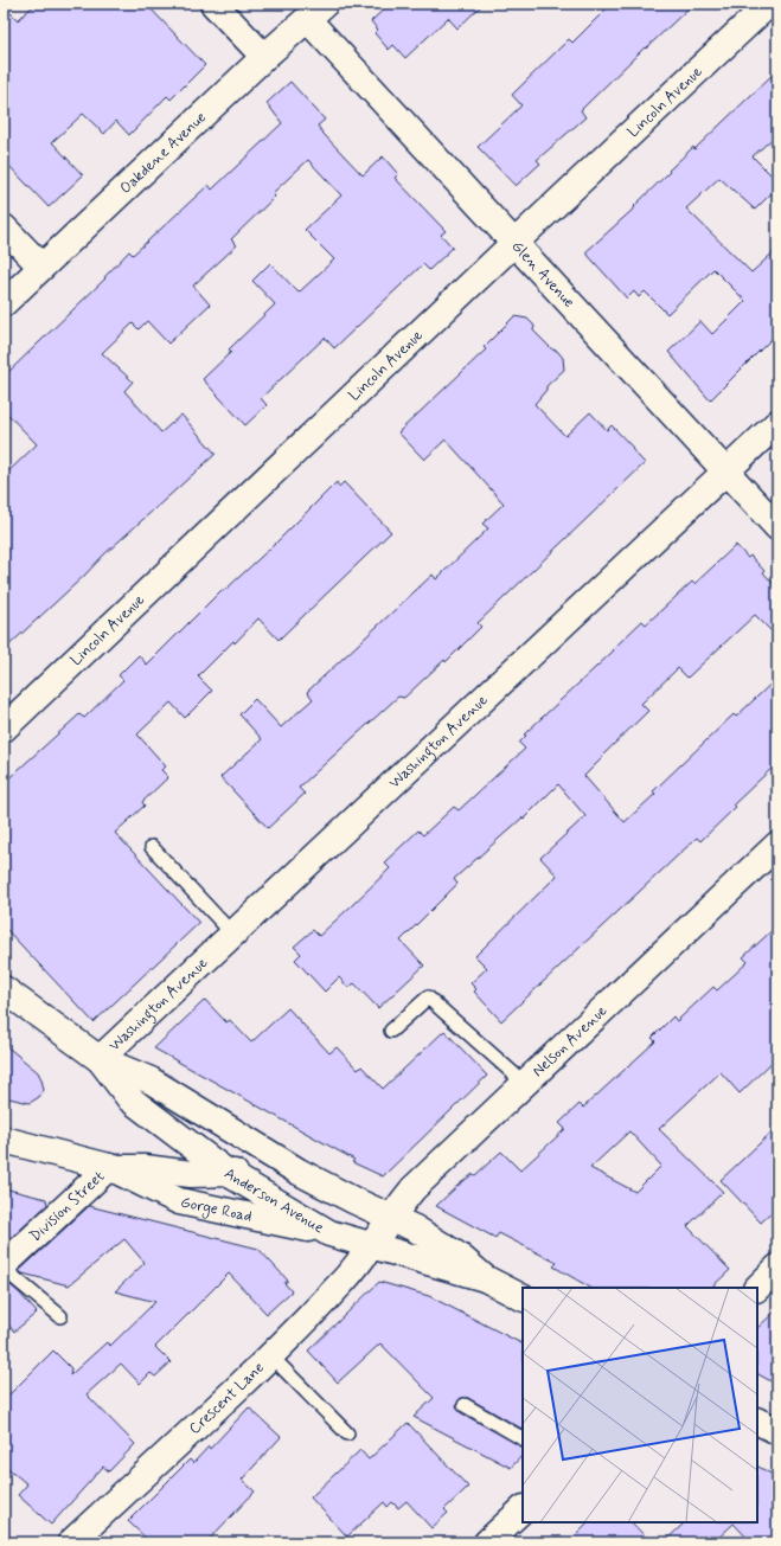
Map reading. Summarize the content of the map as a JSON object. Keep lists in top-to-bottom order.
{
  "streets": {
    "street": [
      "Lincoln Avenue",
      "Oakdene Avenue",
      "Glen Avenue",
      "Washington Avenue",
      "Nelson Avenue",
      "Anderson Avenue",
      "Division Street",
      "Gorge Road",
      "Crescent Lane"
    ]
  },
  "crossings": [
    ["Lincoln Avenue", "Glen Avenue"],
    ["Oakdene Avenue", "Glen Avenue"],
    ["Glen Avenue", "Washington Avenue"],
    ["Washington Avenue", "Anderson Avenue"],
    ["Nelson Avenue", "Anderson Avenue"],
    ["Nelson Avenue", "Crescent Lane"],
    ["Anderson Avenue", "Gorge Road"],
    ["Anderson Avenue", "Crescent Lane"],
    ["Division Street", "Gorge Road"]
  ]
}
